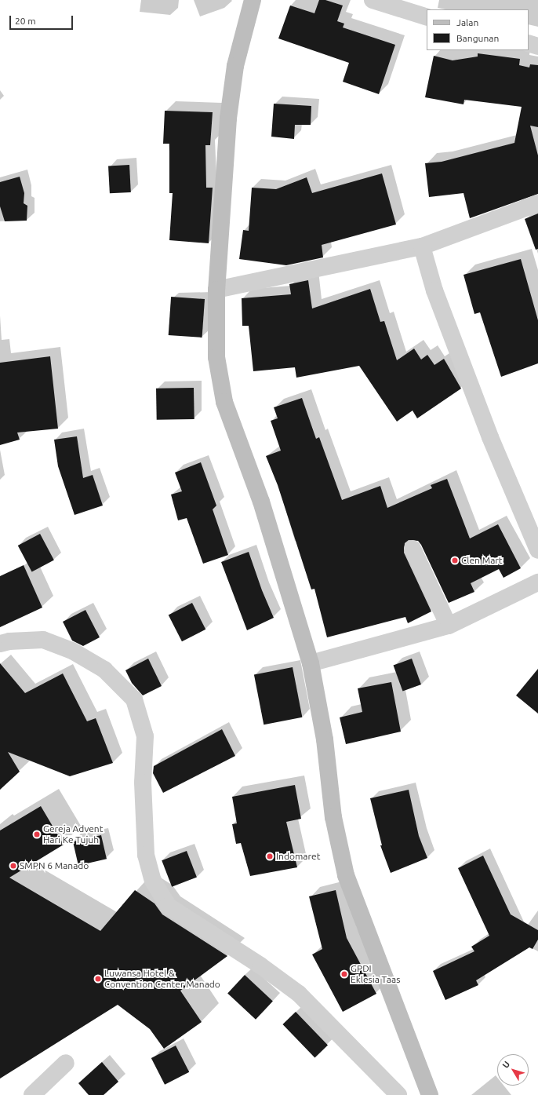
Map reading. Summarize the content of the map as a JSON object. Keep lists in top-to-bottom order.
{
  "places": [
    "Clen Mart",
    "Gereja Advent Hari Ke Tujuh",
    "Indomaret",
    "SMPN 6 Manado",
    "GPDI Eklesia Taas",
    "Luwansa Hotel & Convention Center Manado"
  ],
  "legend": ["Jalan", "Bangunan"],
  "scale_bar": "20 m",
  "north": "top left"
}
